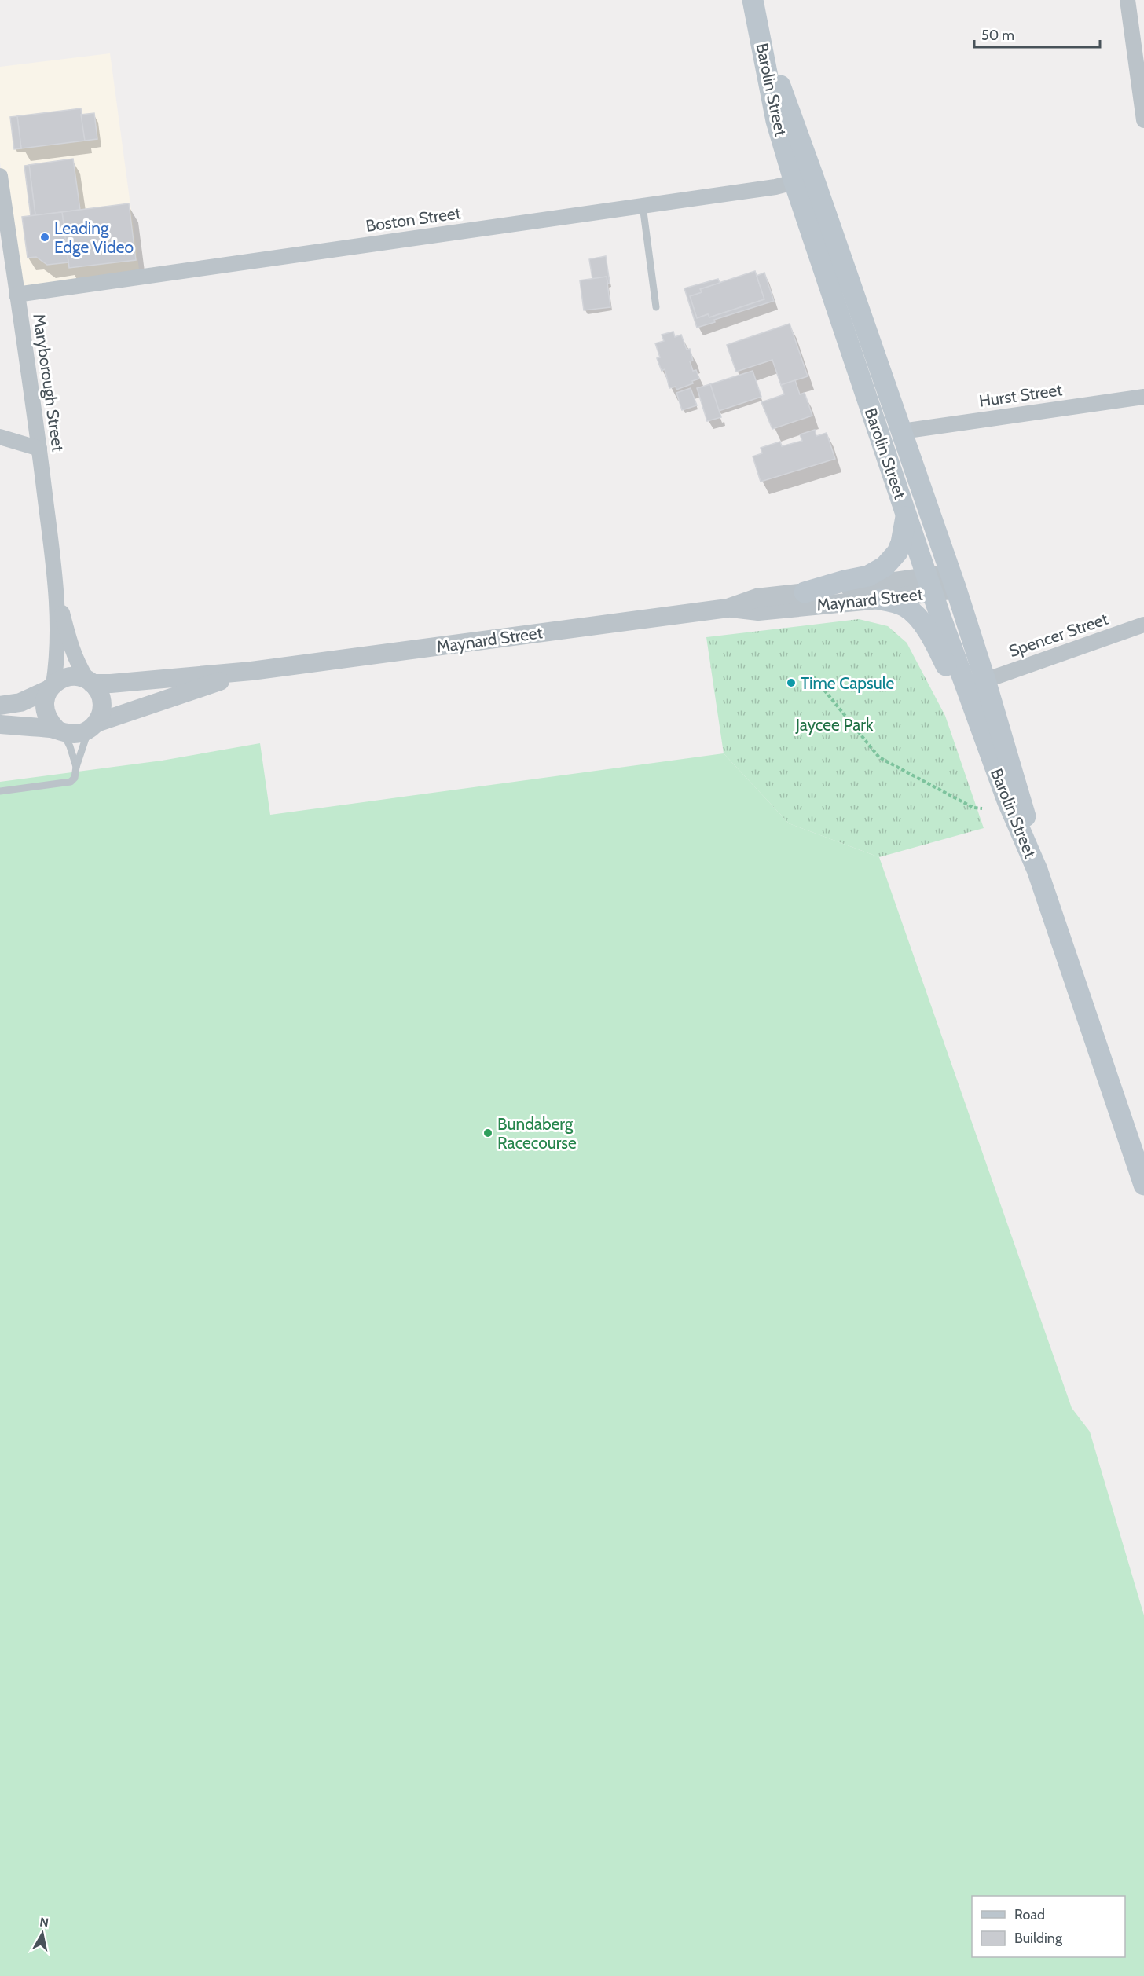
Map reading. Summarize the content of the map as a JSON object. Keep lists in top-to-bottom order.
{
  "streets": {
    "main road": ["Barolin Street"],
    "street": [
      "Boston Street",
      "Maryborough Street",
      "Hurst Street",
      "Maynard Street",
      "Spencer Street"
    ]
  },
  "crossings": [
    ["Barolin Street", "Boston Street"],
    ["Barolin Street", "Hurst Street"],
    ["Barolin Street", "Maynard Street"],
    ["Barolin Street", "Spencer Street"],
    ["Boston Street", "Maryborough Street"],
    ["Maryborough Street", "Maynard Street"]
  ],
  "parks": ["Jaycee Park"],
  "places": ["Leading Edge Video", "Time Capsule", "Bundaberg Racecourse"],
  "legend": ["Road", "Building"],
  "scale_bar": "50 m",
  "north": "top"
}
